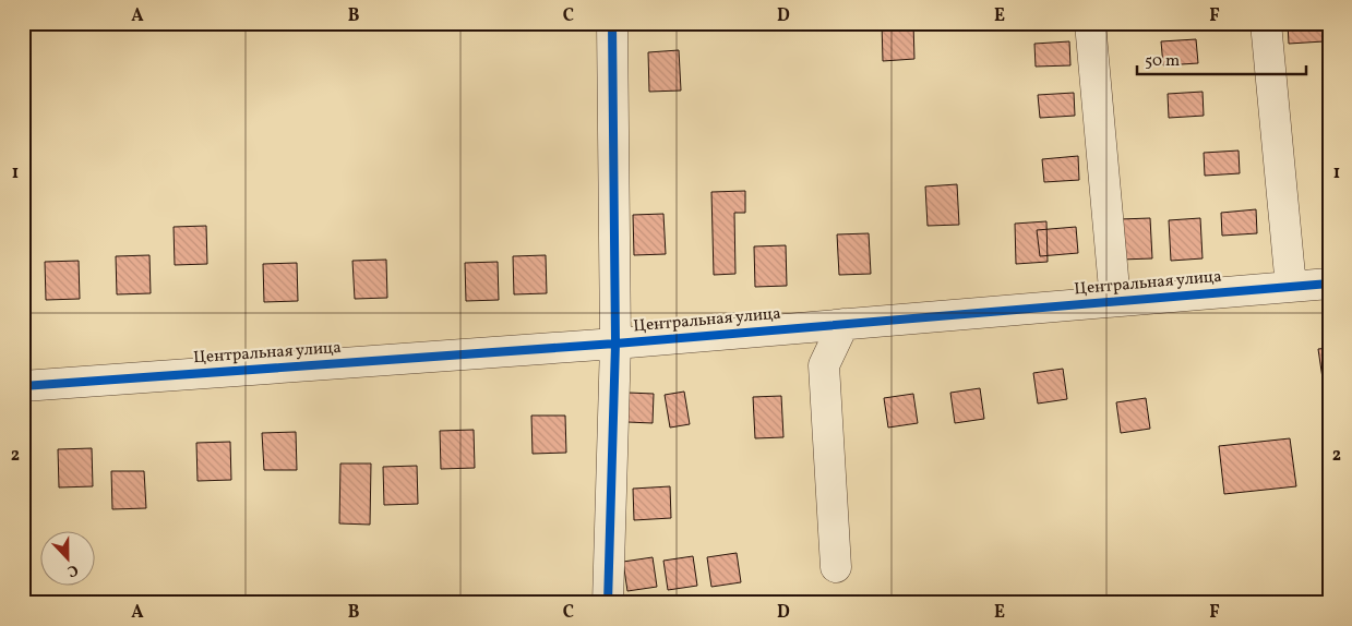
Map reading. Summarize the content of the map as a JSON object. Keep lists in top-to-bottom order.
{
  "streets": {
    "street": ["Центральная улица"]
  },
  "scale_bar": "50 m",
  "north": "bottom",
  "grid": {
    "columns": [
      "A",
      "B",
      "C",
      "D",
      "E",
      "F"
    ],
    "rows": ["1", "2"]
  }
}
